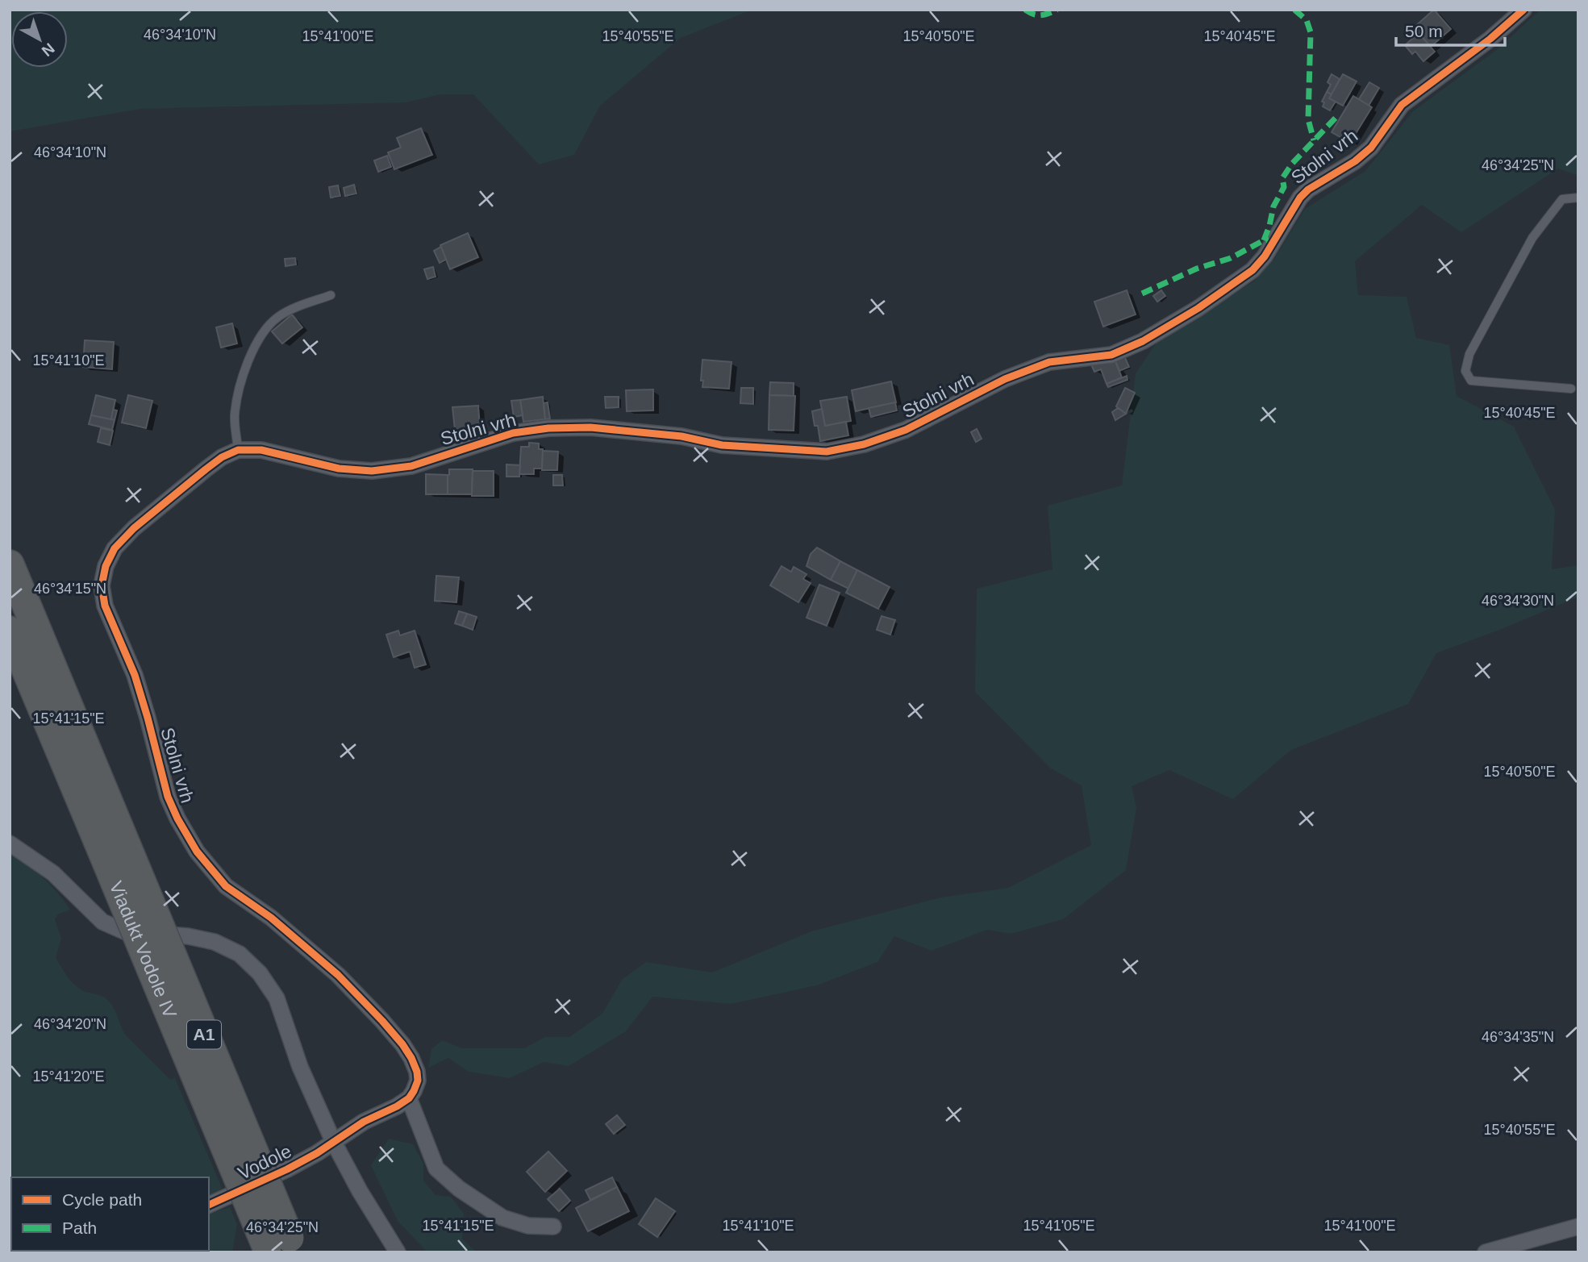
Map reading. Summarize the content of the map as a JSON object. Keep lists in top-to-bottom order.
{
  "streets": {
    "highway": ["Viadukt Vodole IV", "A1"],
    "street": ["Stolni vrh", "Vodole"]
  },
  "crossings": [
    ["Viadukt Vodole IV", "A1"]
  ],
  "legend": ["Cycle path", "Path"],
  "scale_bar": "50 m",
  "north": "bottom right",
  "coordinates": [
    "46°34'10\"N",
    "15°41'00\"E",
    "15°40'55\"E",
    "15°40'50\"E",
    "15°40'45\"E",
    "46°34'25\"N",
    "15°41'10\"E",
    "46°34'15\"N",
    "46°34'30\"N",
    "15°41'15\"E",
    "46°34'20\"N",
    "46°34'35\"N",
    "15°41'20\"E",
    "15°41'05\"E"
  ]
}
